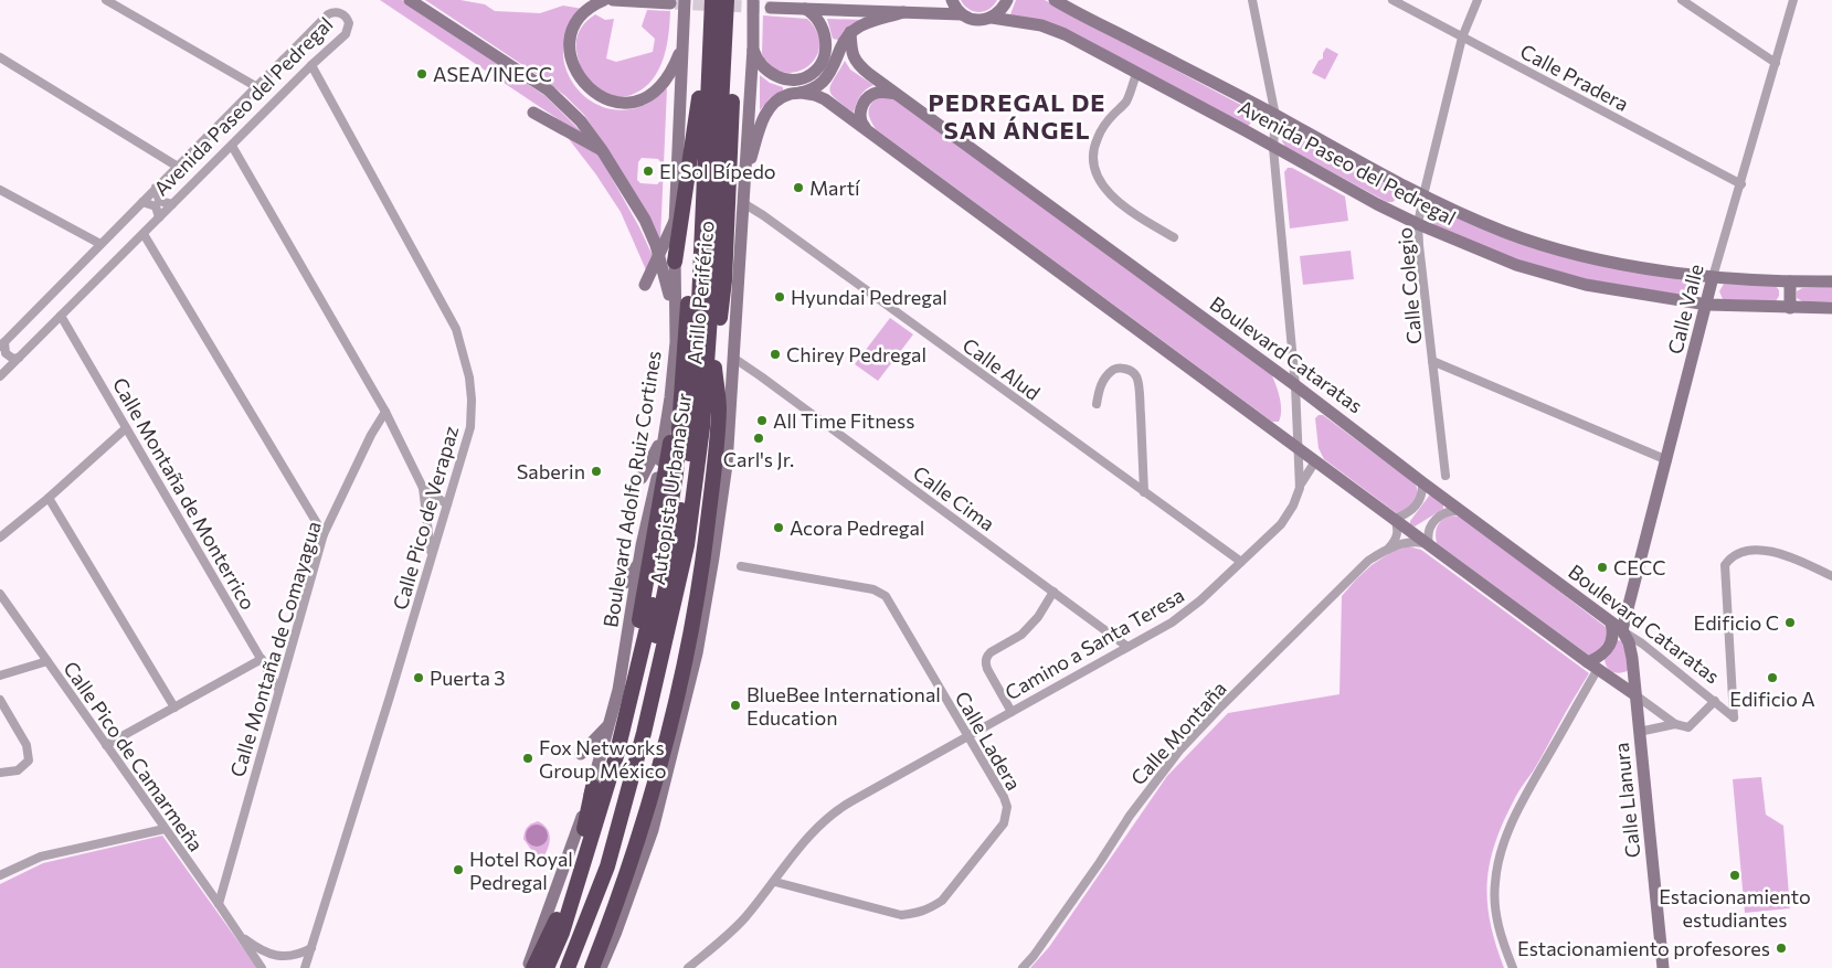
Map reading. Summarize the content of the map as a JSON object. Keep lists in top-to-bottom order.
{
  "streets": {
    "highway": ["Anillo Periférico", "Autopista Urbana Sur"],
    "main road": [
      "Avenida Paseo del Pedregal",
      "Calle Valle",
      "Boulevard Cataratas",
      "Boulevard Adolfo Ruiz Cortines",
      "Calle Llanura"
    ],
    "street": [
      "Calle Pradera",
      "Calle Colegio",
      "Calle Alud",
      "Calle Montaña de Monterrico",
      "Calle Cima",
      "Calle Pico de Verapaz",
      "Camino a Santa Teresa",
      "Calle Montaña de Comayagua",
      "Calle Montaña",
      "Calle Ladera",
      "Calle Pico de Camarmeña"
    ]
  },
  "crossings": [
    ["Calle Pradera", "Calle Colegio"],
    ["Calle Pradera", "Calle Valle"],
    ["Avenida Paseo del Pedregal", "Calle Colegio"],
    ["Avenida Paseo del Pedregal", "Calle Valle"],
    ["Avenida Paseo del Pedregal", "Calle Montaña de Monterrico"],
    ["Avenida Paseo del Pedregal", "Calle Pico de Verapaz"],
    ["Avenida Paseo del Pedregal", "Camino a Santa Teresa"],
    ["Anillo Periférico", "Boulevard Adolfo Ruiz Cortines"],
    ["Calle Valle", "Boulevard Cataratas"],
    ["Calle Valle", "Calle Llanura"],
    ["Boulevard Cataratas", "Camino a Santa Teresa"],
    ["Boulevard Cataratas", "Calle Llanura"],
    ["Calle Alud", "Camino a Santa Teresa"],
    ["Calle Montaña de Monterrico", "Calle Montaña de Comayagua"],
    ["Calle Cima", "Camino a Santa Teresa"],
    ["Calle Pico de Verapaz", "Calle Pico de Camarmeña"],
    ["Camino a Santa Teresa", "Calle Ladera"],
    ["Calle Montaña de Comayagua", "Calle Pico de Camarmeña"]
  ],
  "districts": ["PEDREGAL DE SAN ÁNGEL"],
  "places": [
    "ASEA/INECC",
    "El Sol Bípedo",
    "Martí",
    "Hyundai Pedregal",
    "Chirey Pedregal",
    "All Time Fitness",
    "Carl's Jr.",
    "Saberin",
    "Acora Pedregal",
    "CECC",
    "Edificio C",
    "Puerta 3",
    "Edificio A",
    "BlueBee International Education",
    "Fox Networks Group México",
    "Hotel Royal Pedregal",
    "Estacionamiento estudiantes",
    "Estacionamiento profesores"
  ]
}
